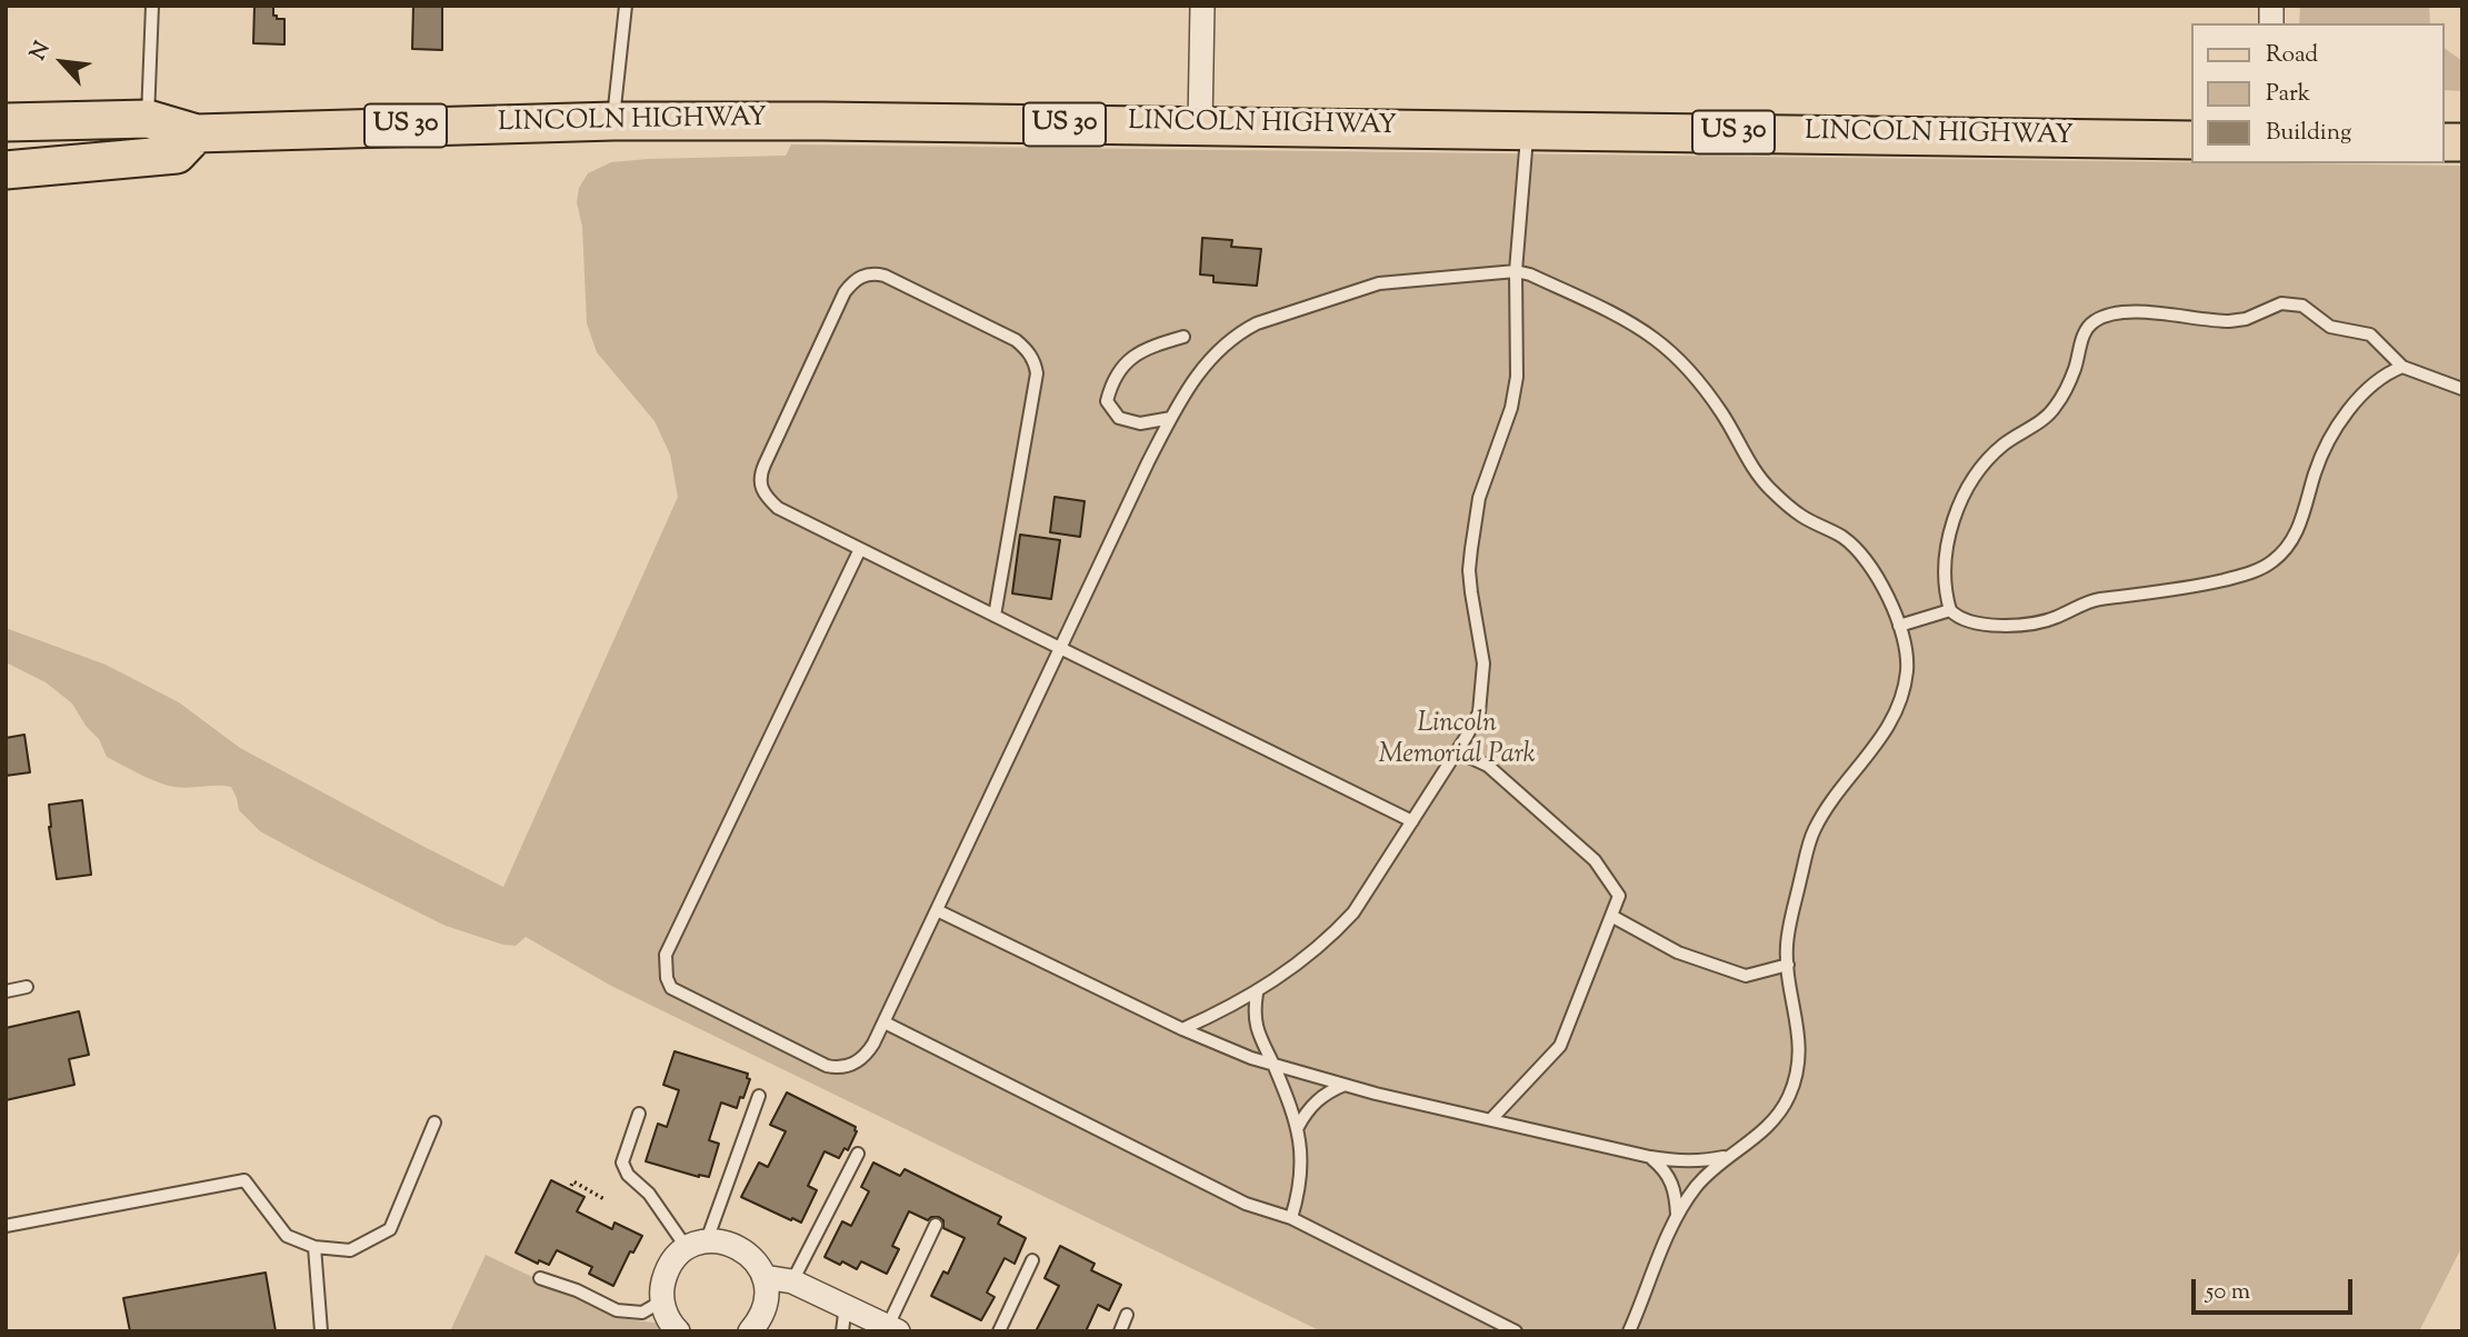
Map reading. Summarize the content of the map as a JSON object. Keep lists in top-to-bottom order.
{
  "streets": {
    "main road": ["LINCOLN HIGHWAY", "US 30"]
  },
  "parks": ["Lincoln Memorial Park"],
  "legend": ["Road", "Park", "Building"],
  "scale_bar": "50 m",
  "north": "top left"
}
